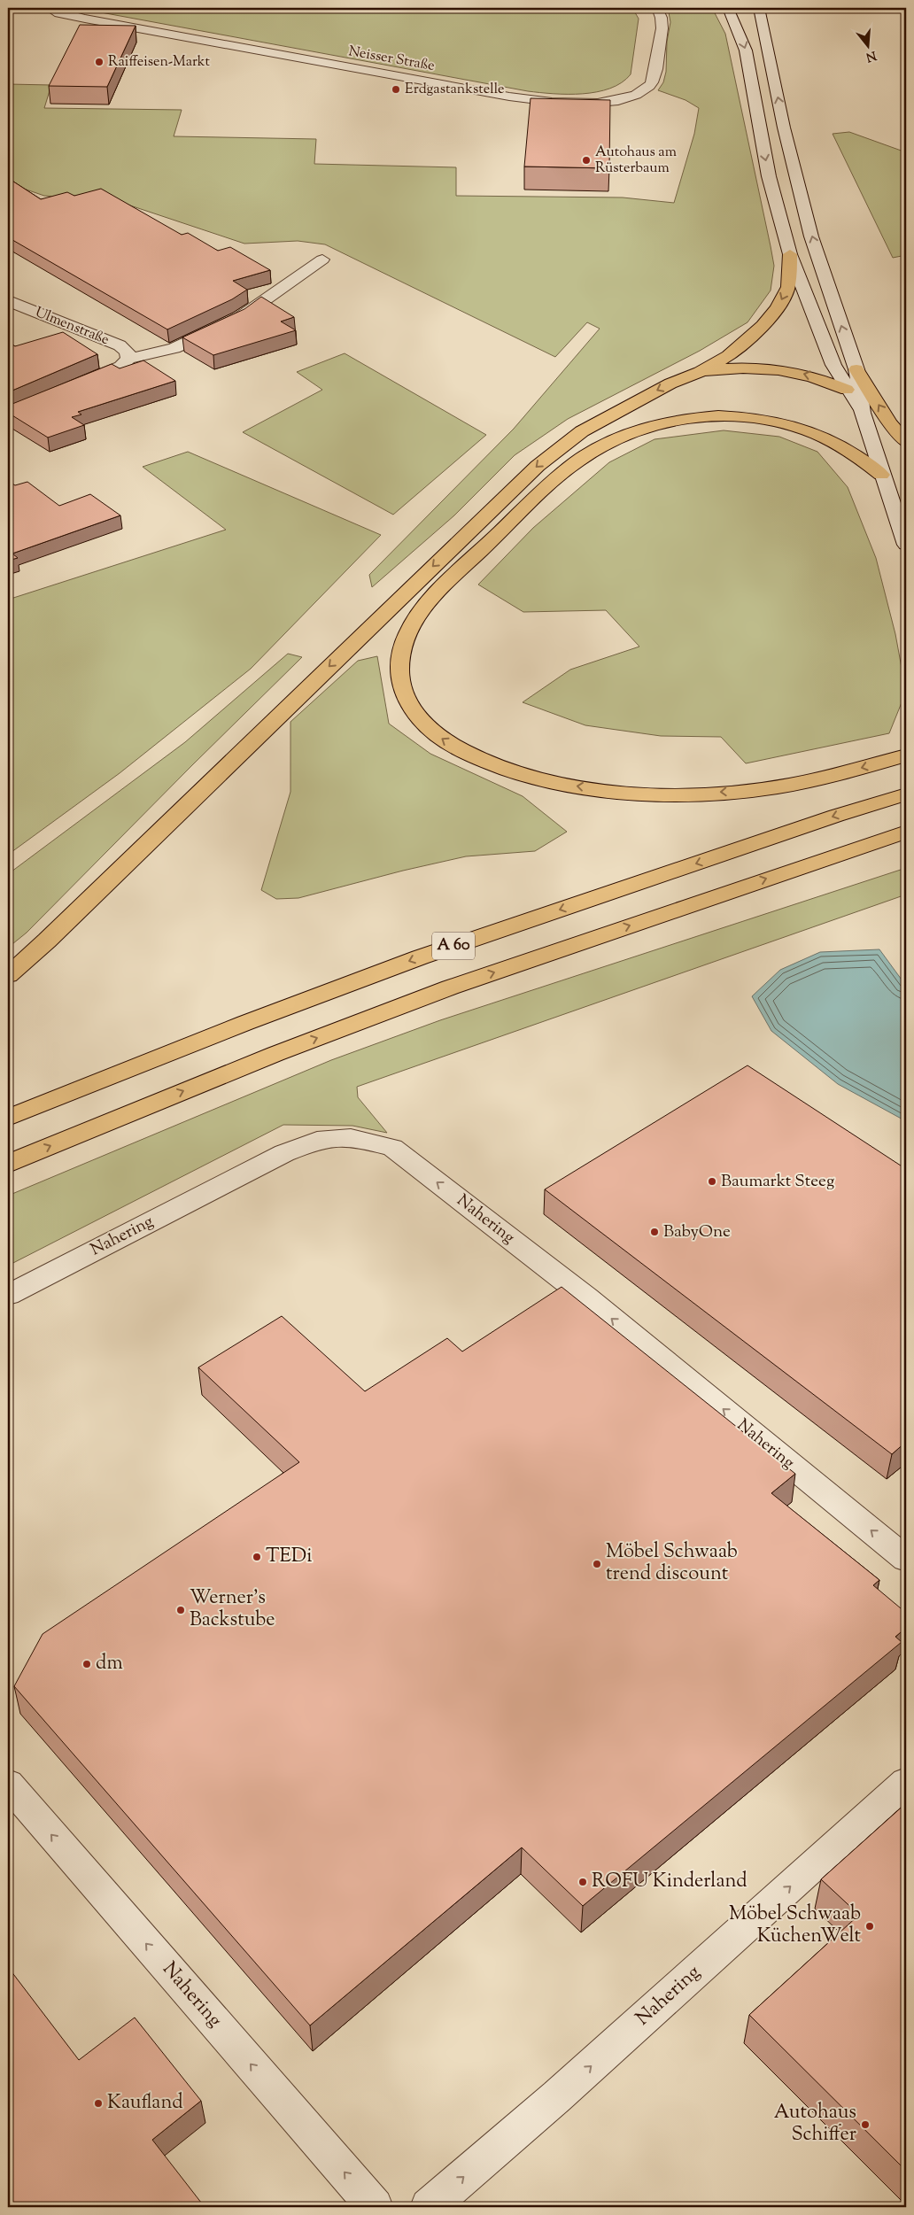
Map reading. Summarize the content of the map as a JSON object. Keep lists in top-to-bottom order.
{
  "streets": {
    "highway": ["A 60"],
    "street": ["Neisser Straße", "Ulmenstraße", "Nahering"]
  },
  "places": [
    "Raiffeisen-Markt",
    "Erdgastankstelle",
    "Autohaus am Rüsterbaum",
    "Baumarkt Steeg",
    "BabyOne",
    "TEDi",
    "Möbel Schwaab trend discount",
    "Werner's Backstube",
    "dm",
    "ROFU Kinderland",
    "Möbel Schwaab KüchenWelt",
    "Kaufland",
    "Autohaus Schiffer"
  ],
  "north": "bottom"
}
